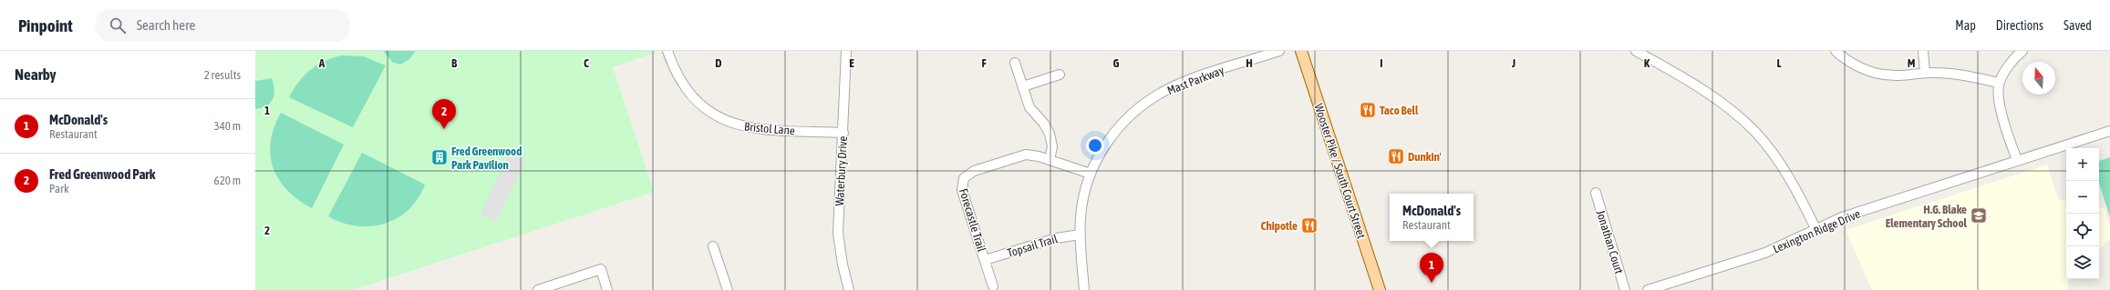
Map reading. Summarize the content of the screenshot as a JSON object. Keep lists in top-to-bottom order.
{
  "streets": {
    "main road": ["Wooster Pike / South Court Street"],
    "street": [
      "Mast Parkway",
      "Bristol Lane",
      "Waterbury Drive",
      "Forecastle Trail",
      "Lexington Ridge Drive",
      "Jonathan Court",
      "Topsail Trail"
    ]
  },
  "crossings": [
    ["Mast Parkway", "Forecastle Trail"],
    ["Mast Parkway", "Topsail Trail"],
    ["Bristol Lane", "Waterbury Drive"],
    ["Forecastle Trail", "Topsail Trail"]
  ],
  "places": {
    "restaurant": ["Taco Bell", "Dunkin'", "Chipotle"],
    "building": ["Fred Greenwood Park Pavilion"],
    "school or university": ["H.G. Blake Elementary School"]
  },
  "north": "top",
  "page": {
    "header": "Pinpoint",
    "search": "Search here",
    "nav": ["Map", "Directions", "Saved"],
    "heading": ["Nearby", "2 results"],
    "list": [
      {
        "mark": "1",
        "name": "McDonald's",
        "note": "Restaurant",
        "value": "340 m"
      },
      {
        "mark": "2",
        "name": "Fred Greenwood Park",
        "note": "Park",
        "value": "620 m"
      }
    ],
    "pins": ["2", "1"],
    "map_buttons": ["+", "−"],
    "popup": ["McDonald's", "Restaurant"]
  },
  "grid": {
    "columns": [
      "A",
      "B",
      "C",
      "D",
      "E",
      "F",
      "G",
      "H",
      "I",
      "J",
      "K",
      "L",
      "M"
    ],
    "rows": ["1", "2"]
  }
}
